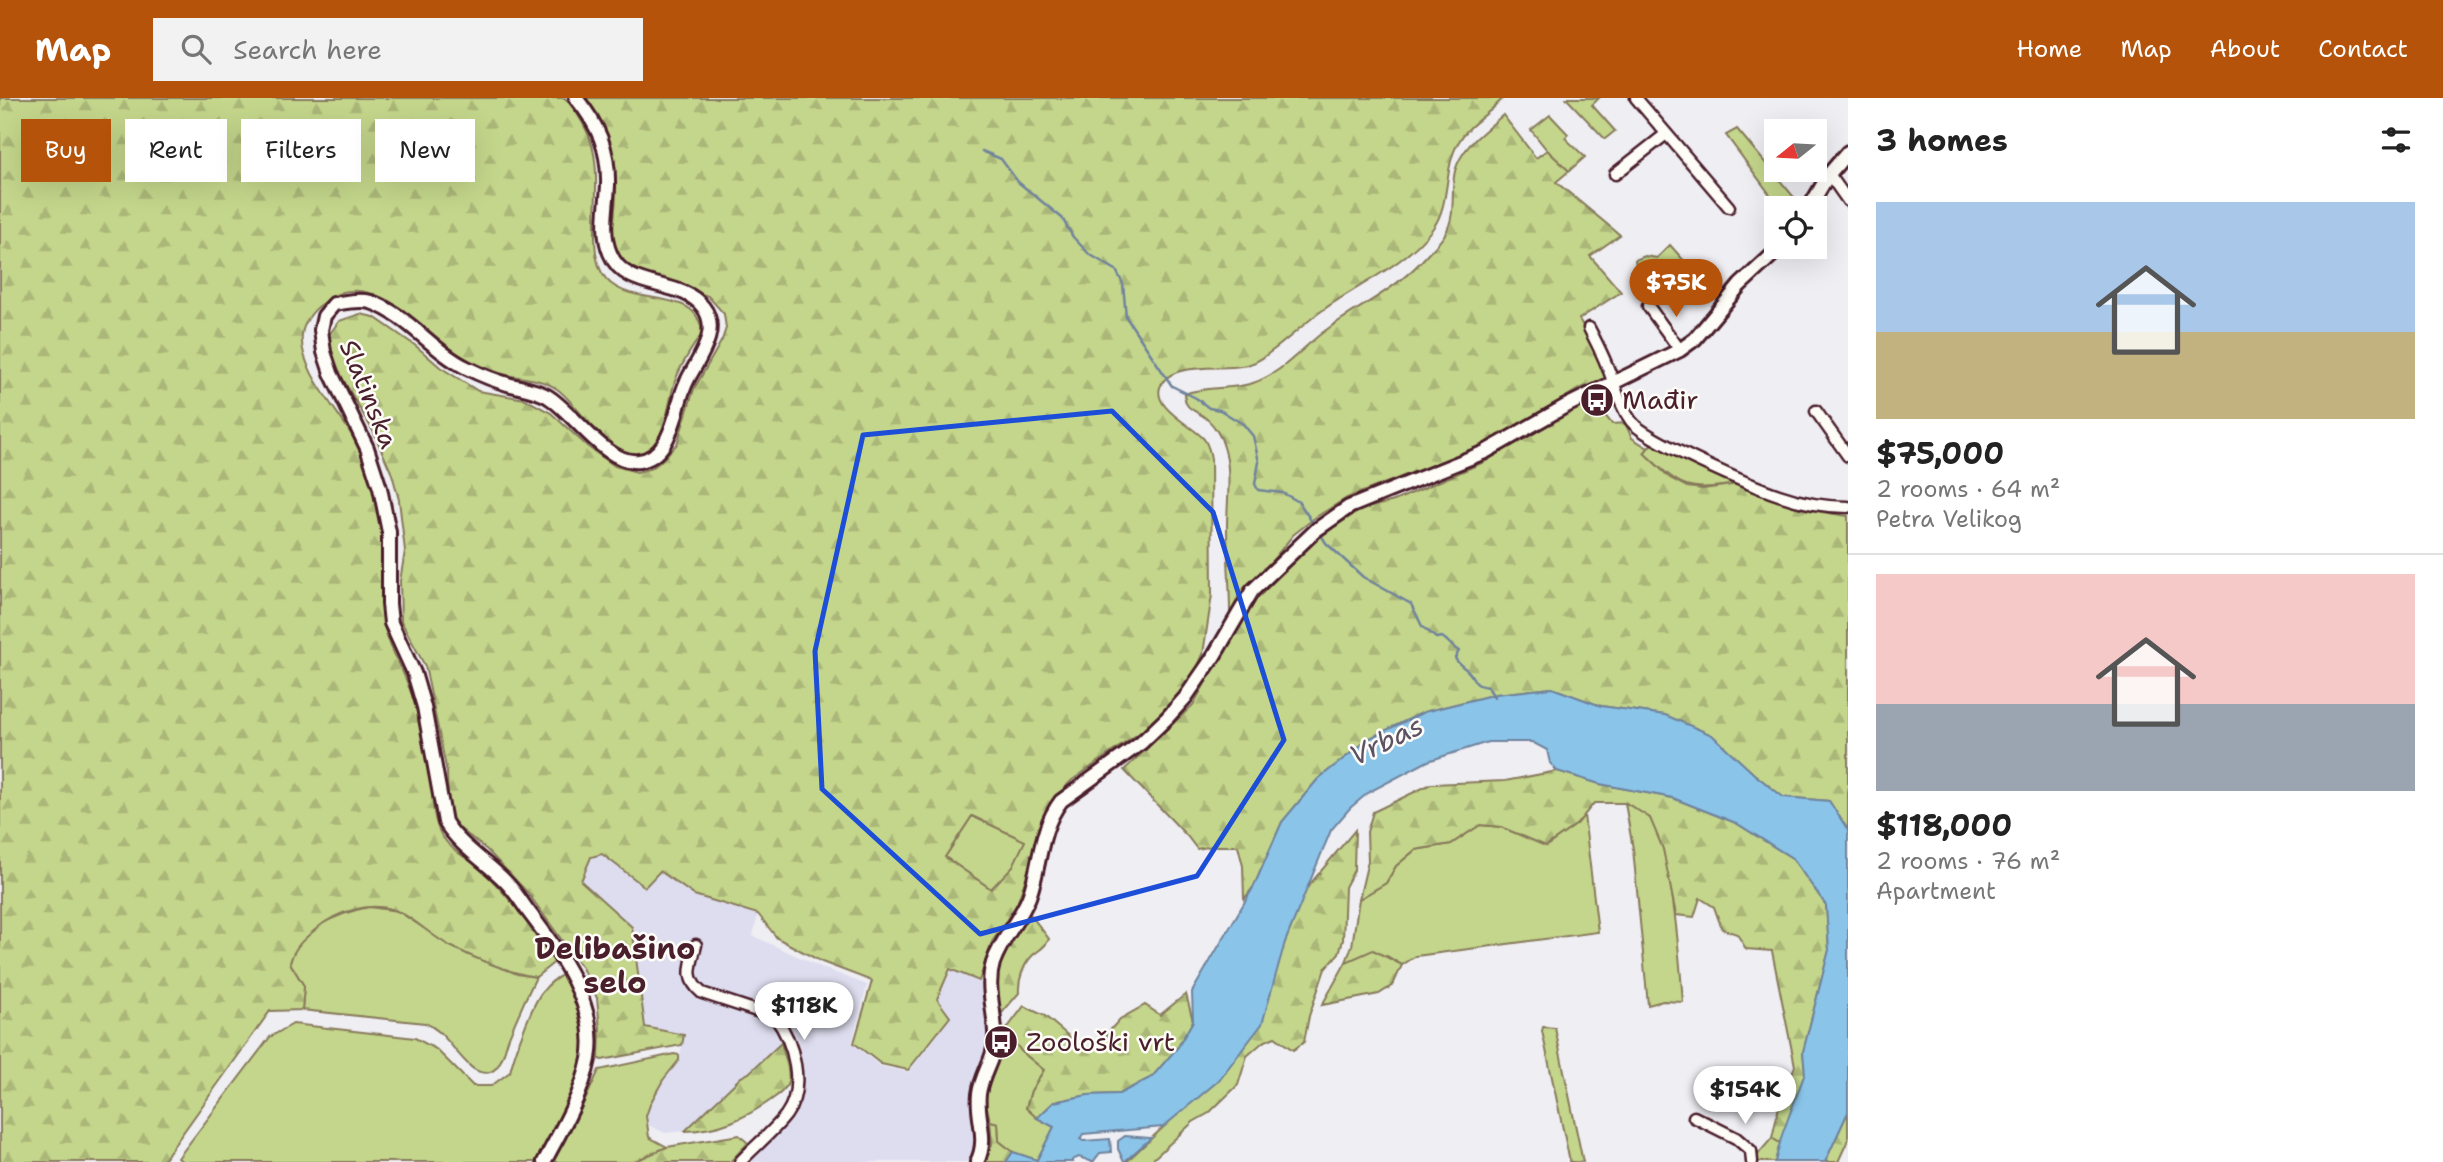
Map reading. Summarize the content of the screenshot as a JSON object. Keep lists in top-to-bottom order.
{
  "streets": {
    "street": ["Slatinska"]
  },
  "districts": ["Delibašino selo"],
  "water": ["Vrbas"],
  "places": {
    "bus stop": ["Mađir", "Zoološki vrt"]
  },
  "north": "left",
  "page": {
    "header": "Map",
    "search": "Search here",
    "nav": [
      "Home",
      "Map",
      "About",
      "Contact"
    ],
    "heading": "3 homes",
    "chip": [
      "Buy",
      "Rent",
      "Filters",
      "New"
    ],
    "list": [
      {
        "name": "$75,000",
        "note": "2 rooms · 64 m² · Petra Velikog"
      },
      {
        "name": "$118,000",
        "note": "2 rooms · 76 m² · Apartment"
      }
    ],
    "price": ["$75K", "$118K", "$154K"]
  }
}
